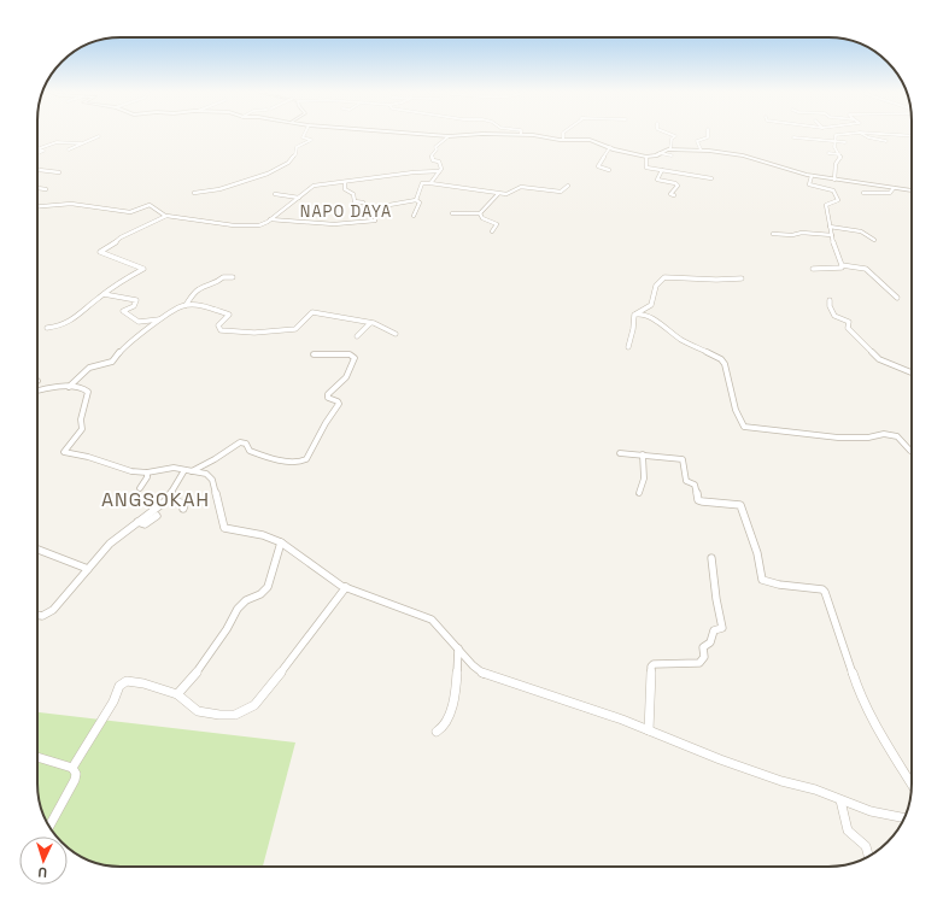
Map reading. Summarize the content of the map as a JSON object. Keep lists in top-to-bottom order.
{
  "districts": ["NAPO DAYA", "ANGSOKAH"],
  "north": "bottom"
}
